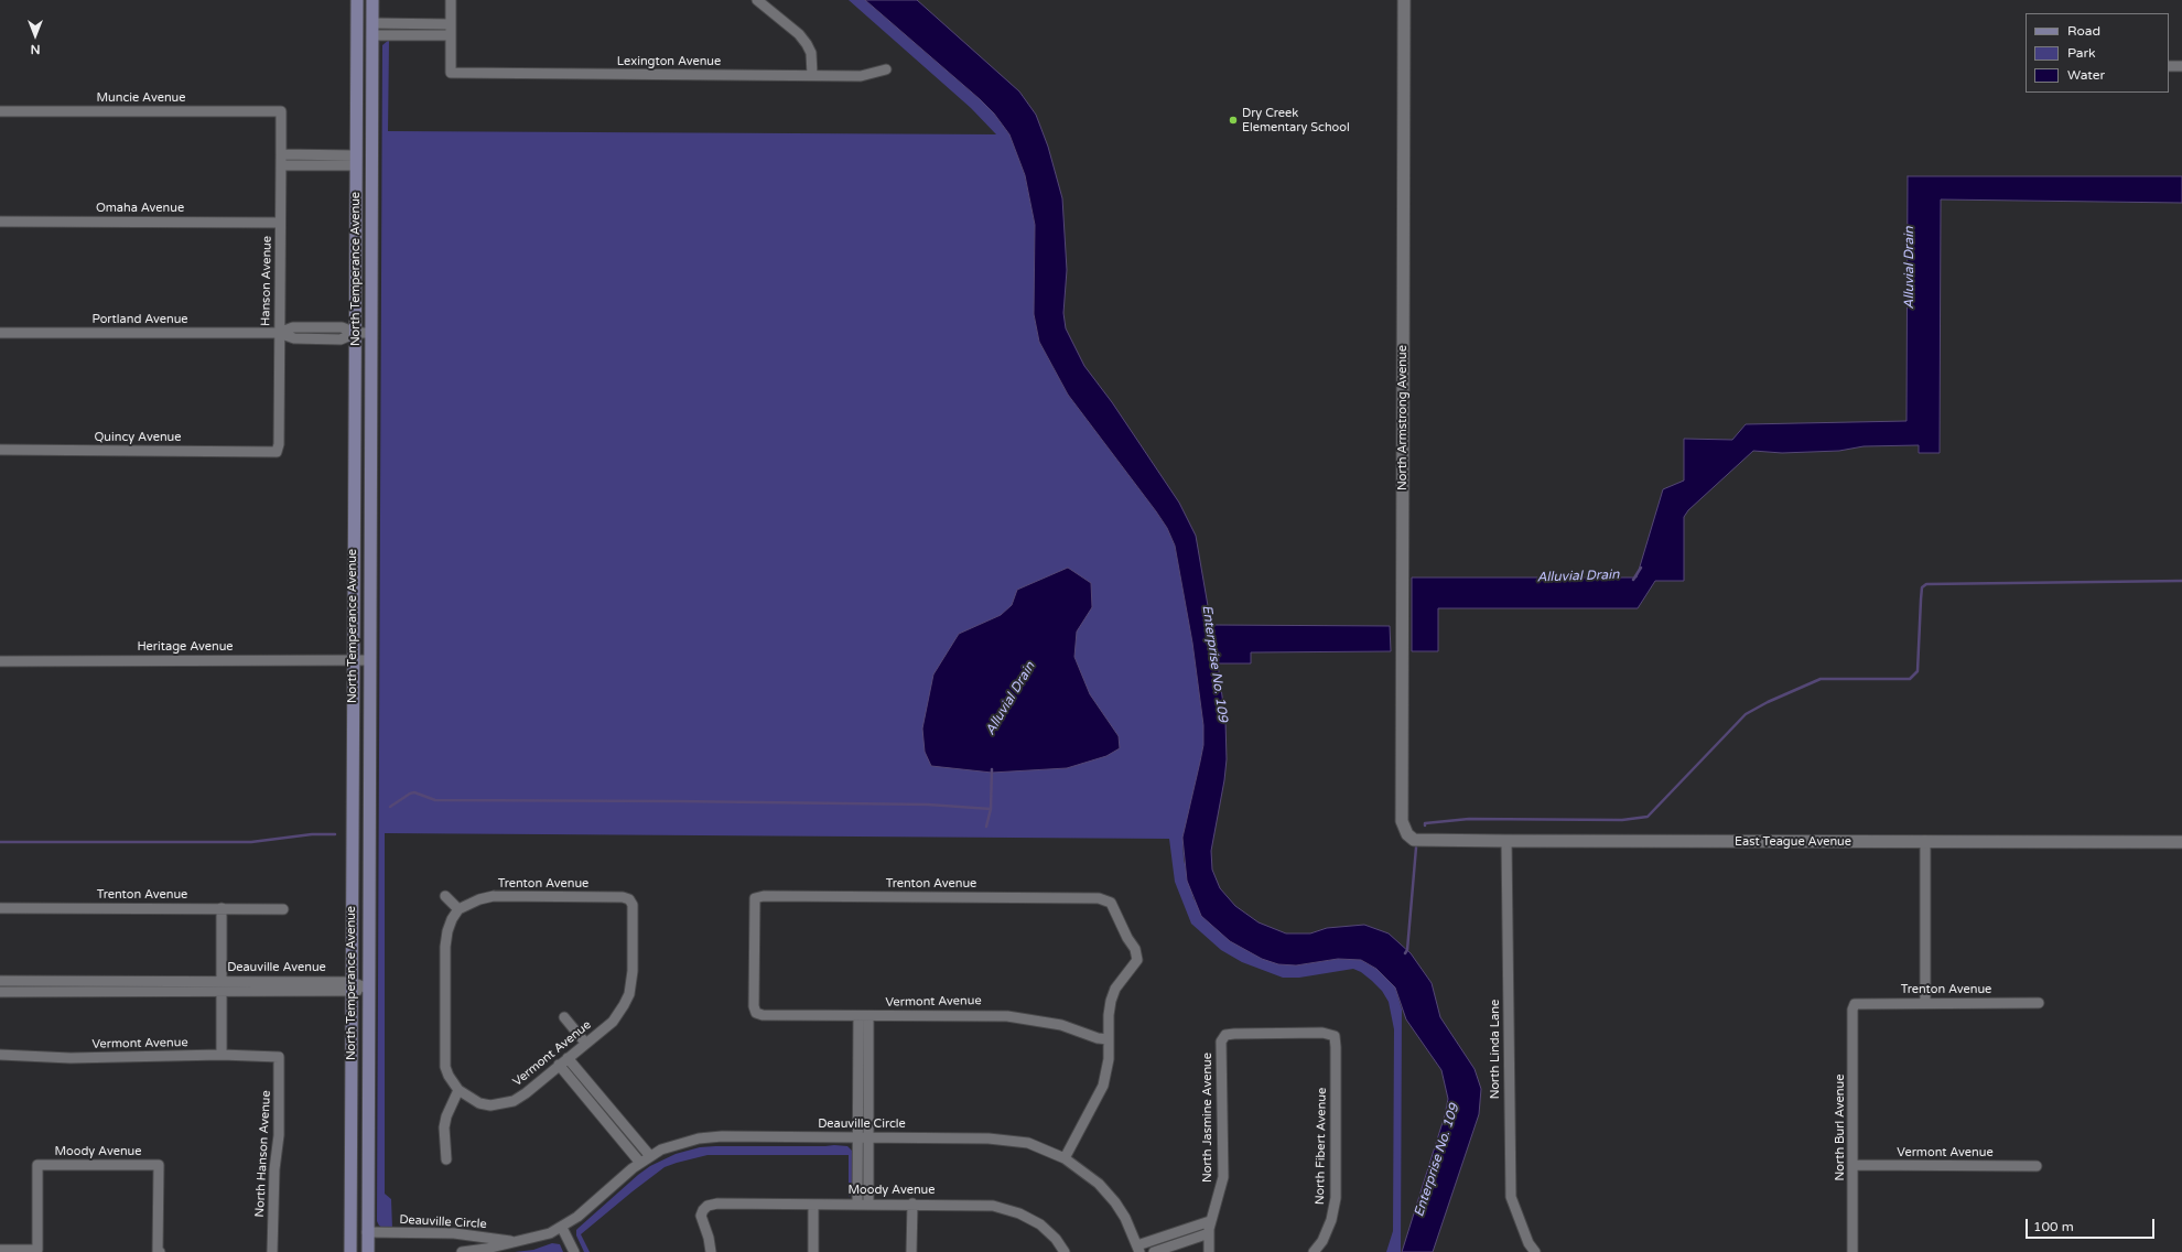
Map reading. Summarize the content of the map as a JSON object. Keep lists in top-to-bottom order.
{
  "streets": {
    "main road": ["North Temperance Avenue"],
    "street": [
      "Lexington Avenue",
      "Muncie Avenue",
      "Omaha Avenue",
      "Hanson Avenue",
      "Portland Avenue",
      "North Armstrong Avenue",
      "Quincy Avenue",
      "Heritage Avenue",
      "East Teague Avenue",
      "Trenton Avenue",
      "Deauville Avenue",
      "Vermont Avenue",
      "North Linda Lane",
      "North Jasmine Avenue",
      "Deauville Circle",
      "North Burl Avenue",
      "North Fibert Avenue",
      "Moody Avenue",
      "North Hanson Avenue"
    ]
  },
  "crossings": [
    ["Muncie Avenue", "Hanson Avenue"],
    ["Omaha Avenue", "Hanson Avenue"],
    ["North Temperance Avenue", "Portland Avenue"],
    ["North Temperance Avenue", "Heritage Avenue"],
    ["North Temperance Avenue", "Deauville Avenue"],
    ["North Temperance Avenue", "Deauville Circle"],
    ["Hanson Avenue", "Portland Avenue"],
    ["Hanson Avenue", "Quincy Avenue"],
    ["North Armstrong Avenue", "East Teague Avenue"],
    ["East Teague Avenue", "North Linda Lane"],
    ["Trenton Avenue", "Vermont Avenue"],
    ["Trenton Avenue", "North Burl Avenue"],
    ["Vermont Avenue", "North Burl Avenue"],
    ["Vermont Avenue", "North Hanson Avenue"],
    ["North Jasmine Avenue", "North Fibert Avenue"]
  ],
  "water": ["Alluvial Drain", "Enterprise No. 109"],
  "places": ["Dry Creek Elementary School"],
  "legend": ["Road", "Park", "Water"],
  "scale_bar": "100 m",
  "north": "bottom"
}
